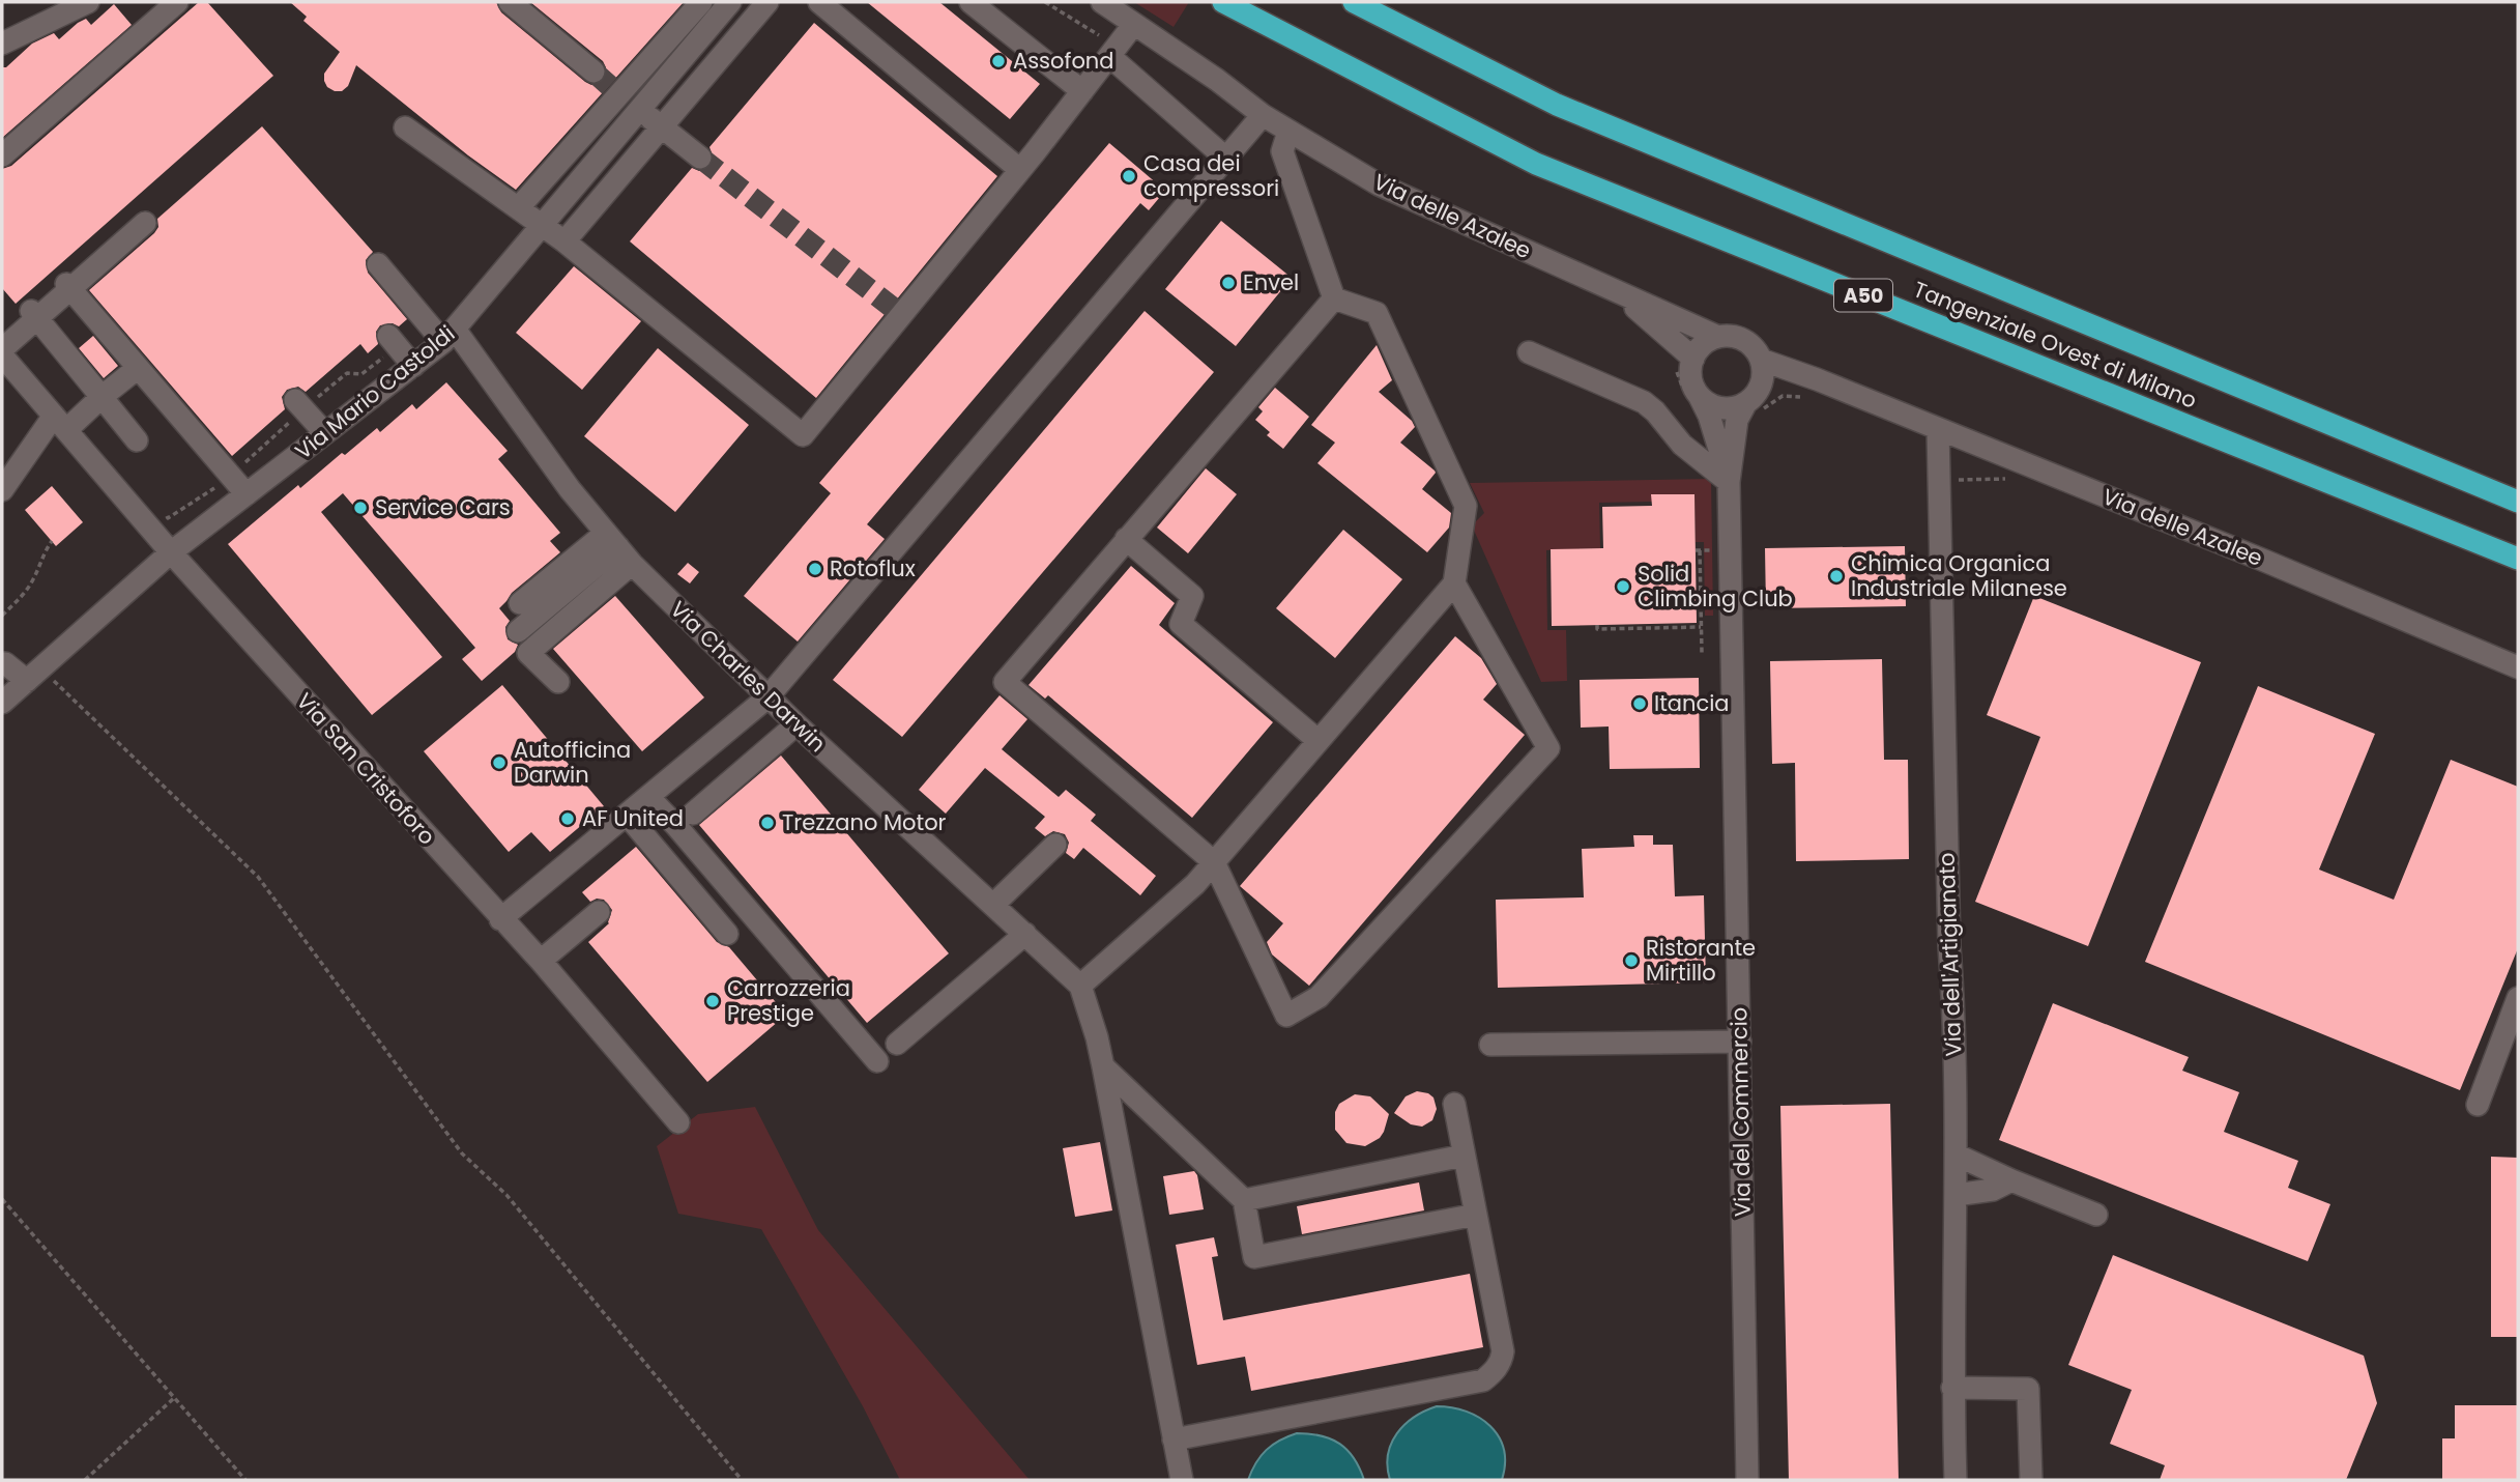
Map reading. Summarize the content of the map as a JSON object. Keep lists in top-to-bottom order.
{
  "streets": {
    "highway": ["A50", "Tangenziale Ovest di Milano"],
    "street": [
      "Via delle Azalee",
      "Via Mario Castoldi",
      "Via Charles Darwin",
      "Via San Cristoforo",
      "Via dell'Artigianato",
      "Via del Commercio"
    ]
  },
  "crossings": [
    ["Via delle Azalee", "Via dell'Artigianato"],
    ["Via delle Azalee", "Via del Commercio"],
    ["Via Mario Castoldi", "Via Charles Darwin"],
    ["Via Mario Castoldi", "Via San Cristoforo"]
  ],
  "places": [
    "Assofond",
    "Casa dei compressori",
    "Envel",
    "Service Cars",
    "Rotoflux",
    "Chimica Organica Industriale Milanese",
    "Solid Climbing Club",
    "Itancia",
    "Autofficina Darwin",
    "AF United",
    "Trezzano Motor",
    "Ristorante Mirtillo",
    "Carrozzeria Prestige"
  ]
}
